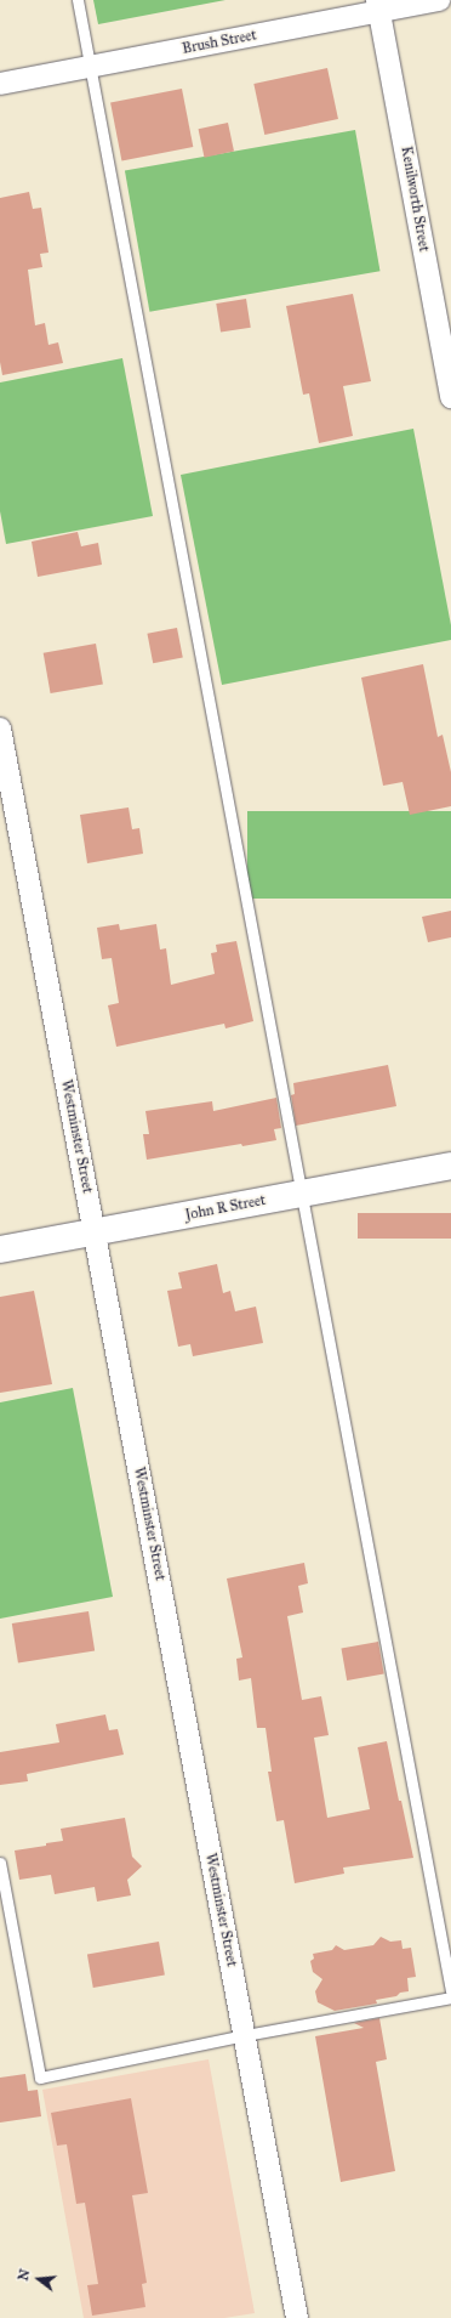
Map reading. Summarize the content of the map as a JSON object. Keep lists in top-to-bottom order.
{
  "streets": {
    "street": [
      "Brush Street",
      "Kenilworth Street",
      "Westminster Street",
      "John R Street"
    ]
  },
  "crossings": [
    ["Brush Street", "Kenilworth Street"],
    ["Westminster Street", "John R Street"]
  ],
  "north": "left"
}
